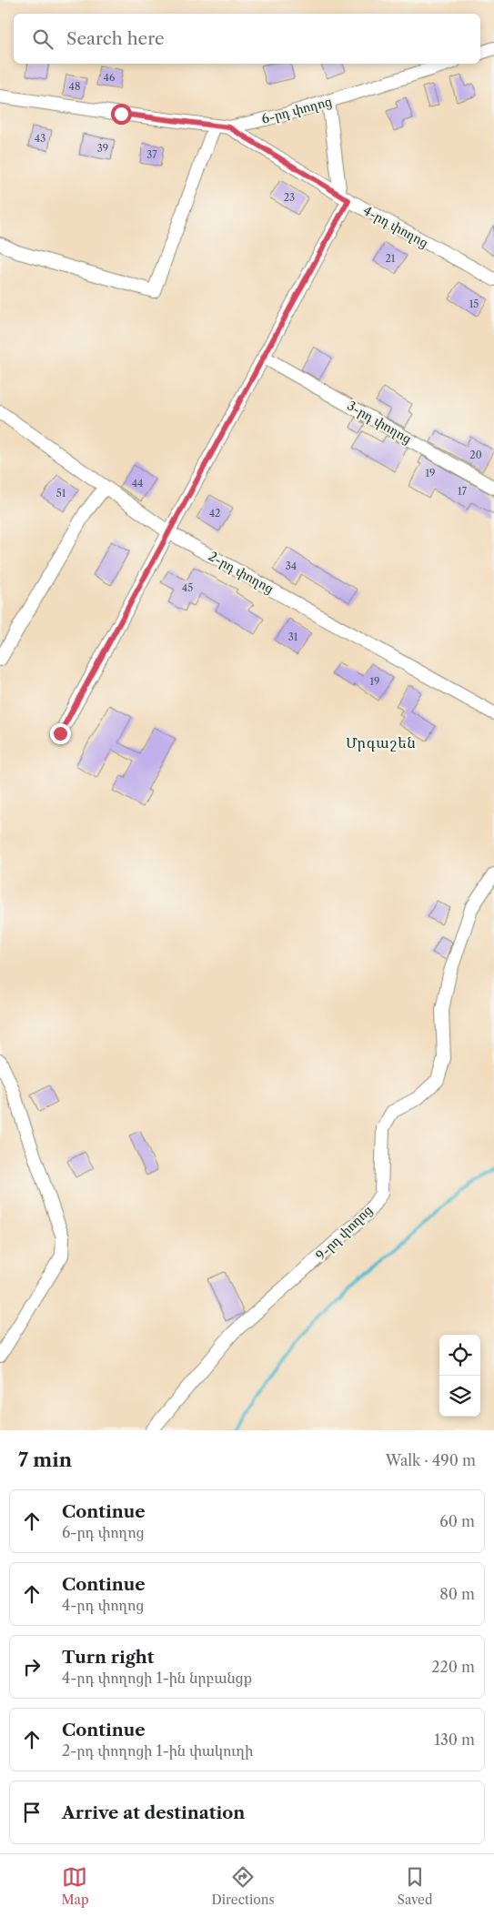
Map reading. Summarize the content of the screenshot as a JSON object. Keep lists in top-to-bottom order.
{
  "streets": {
    "street": [
      "6-րդ փողոց",
      "4-րդ փողոց",
      "3-րդ փողոց",
      "2-րդ փողոց",
      "9-րդ փողոց"
    ]
  },
  "crossings": [
    ["6-րդ փողոց", "4-րդ փողոց"]
  ],
  "districts": ["Մրգաշեն"],
  "house_numbers": [
    "46",
    "48",
    "43",
    "39",
    "37",
    "23",
    "21",
    "15",
    "20",
    "19",
    "44",
    "17",
    "51",
    "42",
    "34",
    "45",
    "31",
    "19"
  ],
  "page": {
    "search": "Search here",
    "heading": ["7 min", "Walk · 490 m"],
    "list": [
      ["Continue", "6-րդ փողոց", "60 m"],
      ["Continue", "4-րդ փողոց", "80 m"],
      ["Turn right", "4-րդ փողոցի 1-ին նրբանցք", "220 m"],
      ["Continue", "2-րդ փողոցի 1-ին փակուղի", "130 m"],
      "Arrive at destination"
    ],
    "nav": ["Map", "Directions", "Saved"]
  }
}
